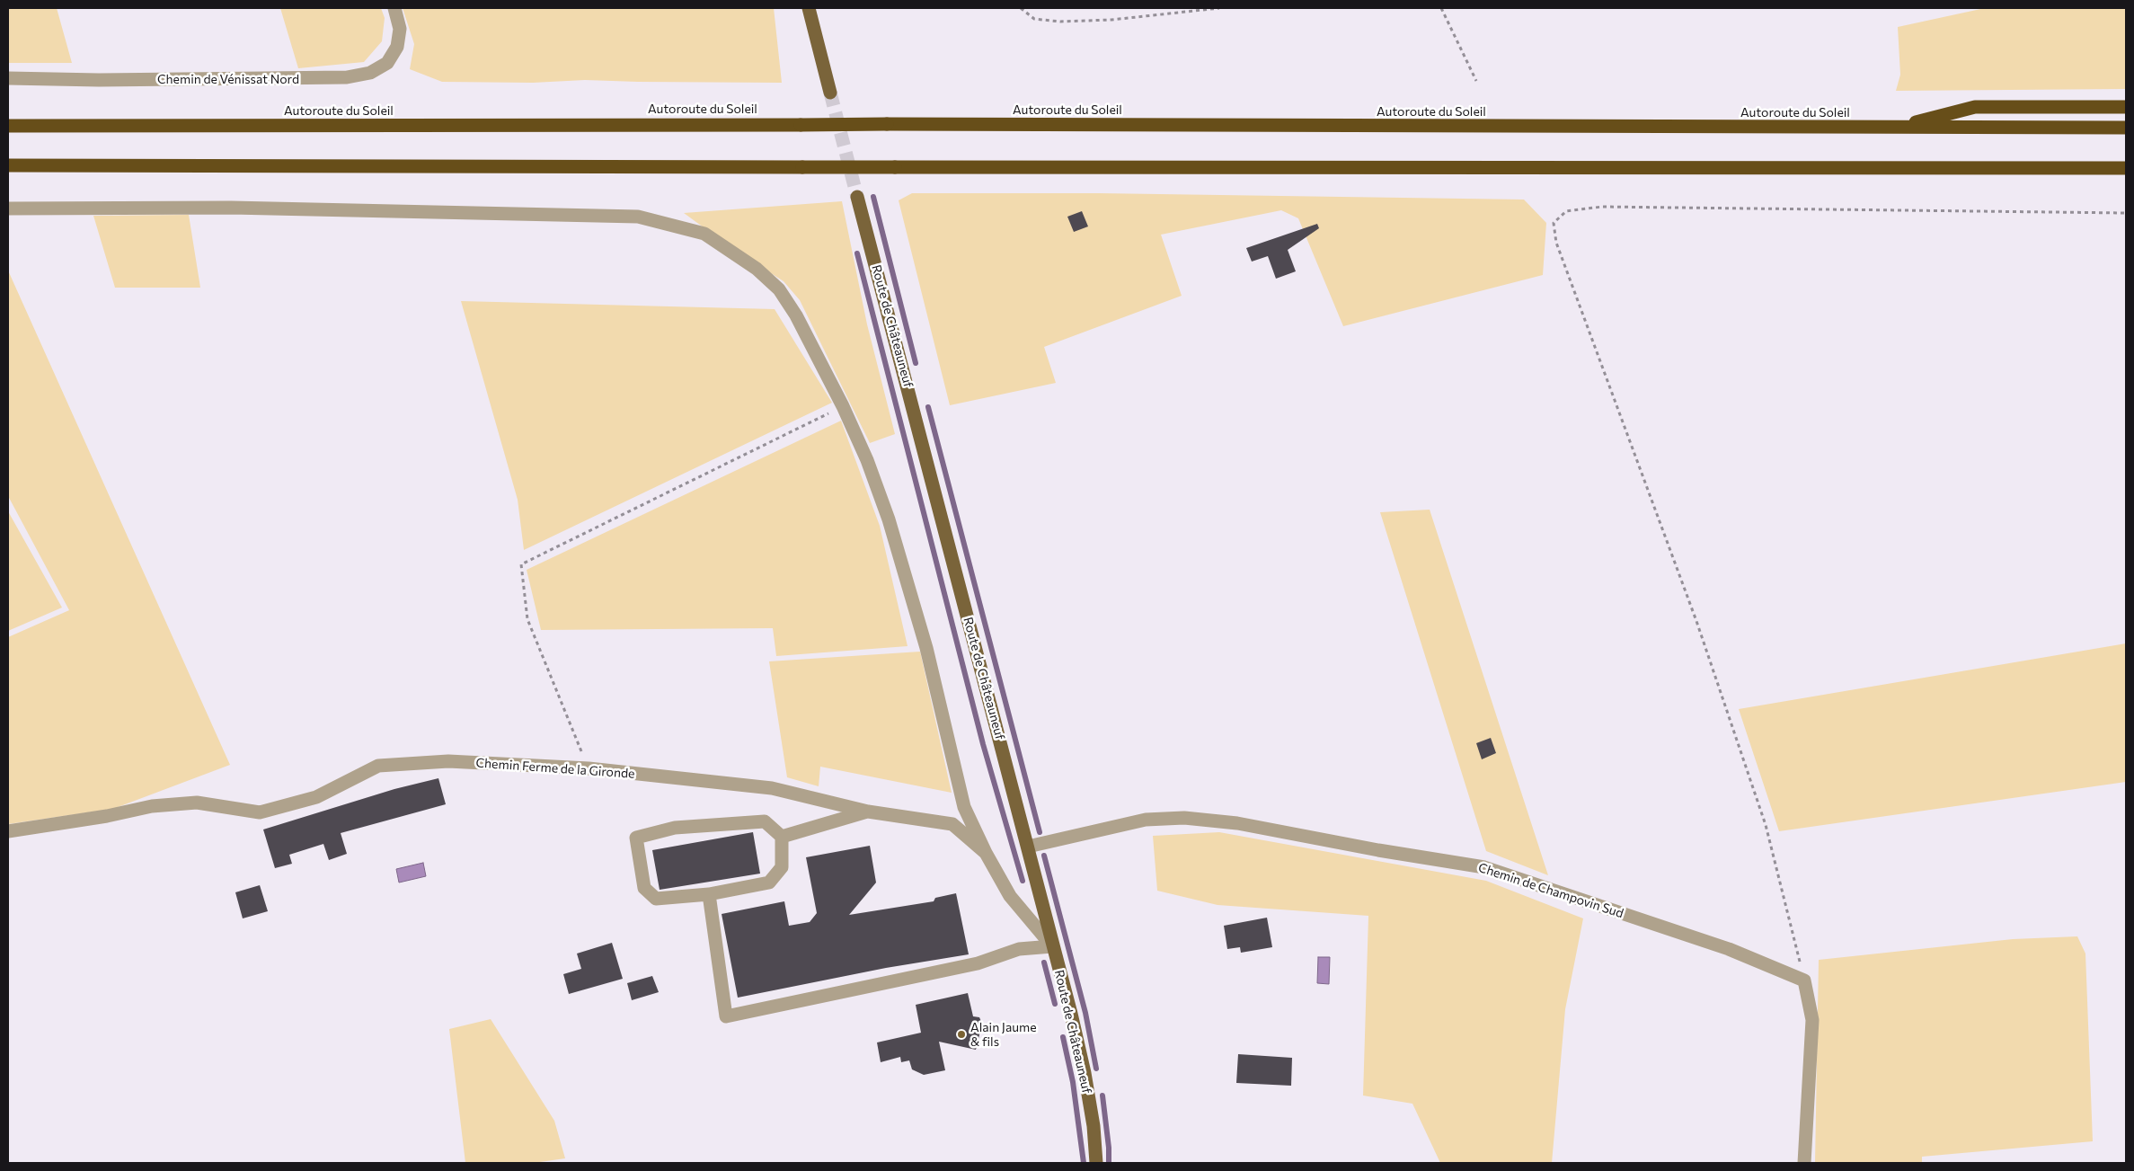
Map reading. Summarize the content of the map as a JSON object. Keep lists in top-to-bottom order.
{
  "streets": {
    "highway": ["Autoroute du Soleil"],
    "main road": ["Route de Châteauneuf"],
    "street": ["Chemin de Vénissat Nord", "Chemin Ferme de la Gironde", "Chemin de Champovin Sud"]
  },
  "crossings": [
    ["Route de Châteauneuf", "Chemin Ferme de la Gironde"],
    ["Route de Châteauneuf", "Chemin de Champovin Sud"]
  ],
  "places": ["Alain Jaume & fils"]
}
